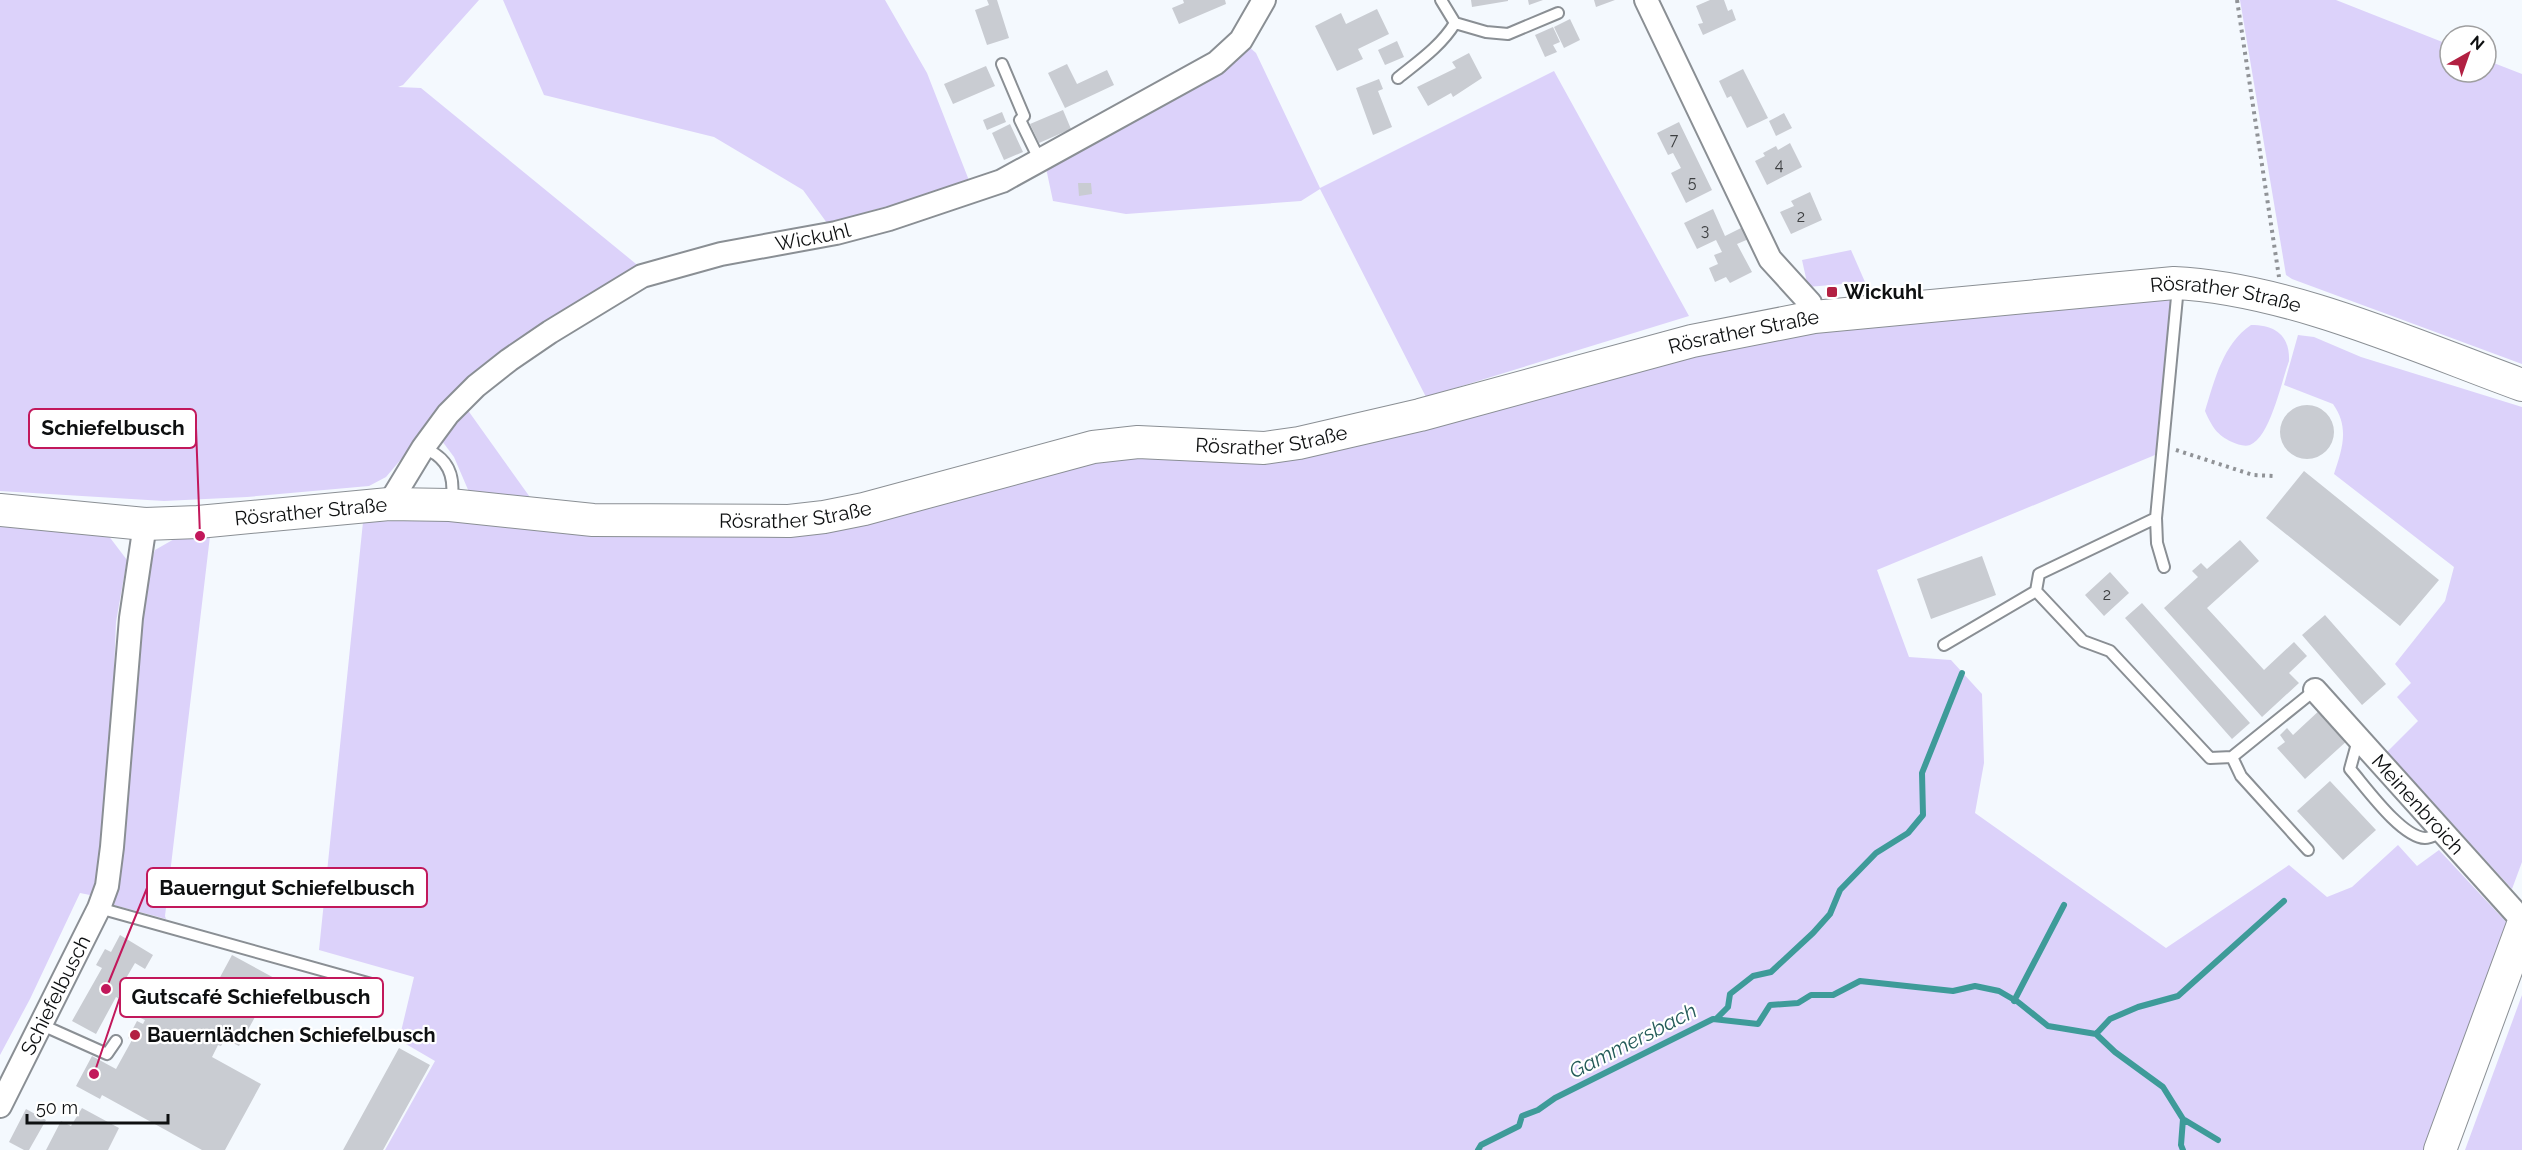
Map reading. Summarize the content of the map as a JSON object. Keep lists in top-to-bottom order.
{
  "streets": {
    "street": [
      "Wickuhl",
      "Rösrather Straße",
      "Meinenbroich",
      "Schiefelbusch"
    ]
  },
  "crossings": [
    ["Wickuhl", "Rösrather Straße"],
    ["Rösrather Straße", "Schiefelbusch"]
  ],
  "water": ["Gammersbach"],
  "places": {
    "transit": ["Wickuhl"],
    "other": [
      "Schiefelbusch",
      "Bauerngut Schiefelbusch",
      "Bauernlädchen Schiefelbusch",
      "Gutscafé Schiefelbusch"
    ]
  },
  "house_numbers": [
    "7",
    "4",
    "5",
    "2",
    "3",
    "2"
  ],
  "scale_bar": "50 m",
  "north": "top right"
}
